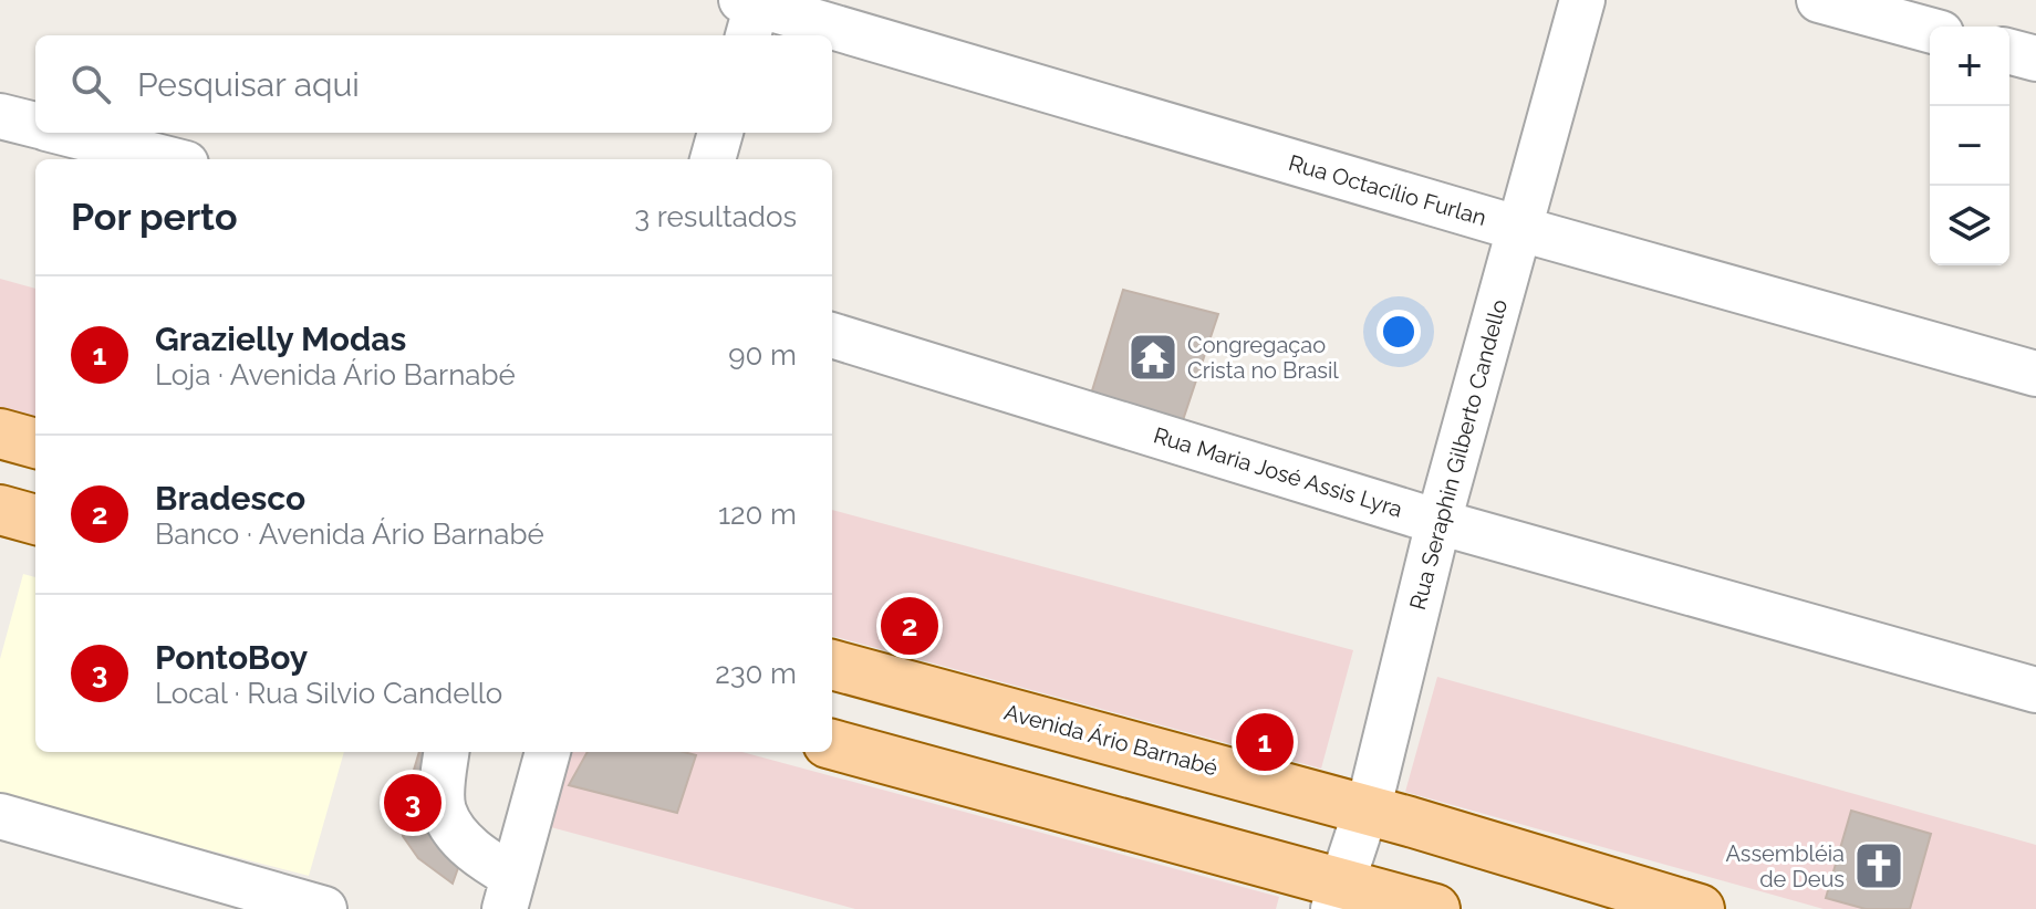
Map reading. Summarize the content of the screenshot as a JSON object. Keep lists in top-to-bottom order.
{
  "streets": {
    "main road": ["Avenida Ário Barnabé"],
    "street": ["Rua Octacílio Furlan", "Rua Seraphin Gilberto Candello", "Rua Maria José Assis Lyra"]
  },
  "crossings": [
    ["Rua Octacílio Furlan", "Rua Seraphin Gilberto Candello"],
    ["Rua Seraphin Gilberto Candello", "Rua Maria José Assis Lyra"],
    ["Rua Seraphin Gilberto Candello", "Avenida Ário Barnabé"]
  ],
  "places": {
    "temple": ["Congregaçao Crista no Brasil"],
    "church": ["Assembléia de Deus"]
  },
  "page": {
    "map_buttons": ["+", "−"],
    "search": "Pesquisar aqui",
    "heading": ["Por perto", "3 resultados"],
    "list": [
      {
        "mark": "1",
        "name": "Grazielly Modas",
        "note": "Loja · Avenida Ário Barnabé",
        "value": "90 m"
      },
      {
        "mark": "2",
        "name": "Bradesco",
        "note": "Banco · Avenida Ário Barnabé",
        "value": "120 m"
      },
      {
        "mark": "3",
        "name": "PontoBoy",
        "note": "Local · Rua Silvio Candello",
        "value": "230 m"
      }
    ],
    "pins": ["2", "1", "3"]
  }
}
